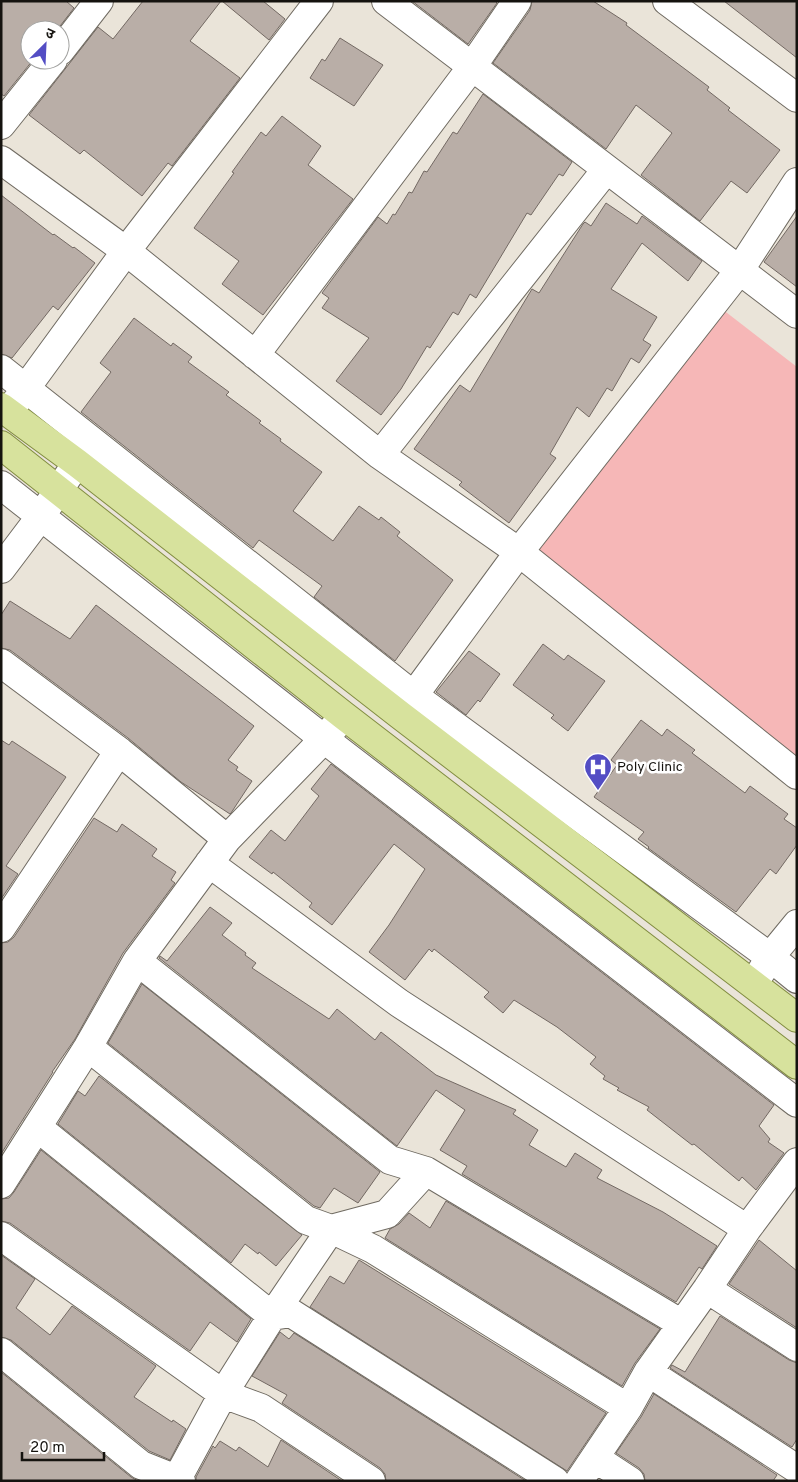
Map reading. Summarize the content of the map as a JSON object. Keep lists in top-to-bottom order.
{
  "places": {
    "hospital": ["Poly Clinic"]
  },
  "scale_bar": "20 m",
  "north": "top right"
}
